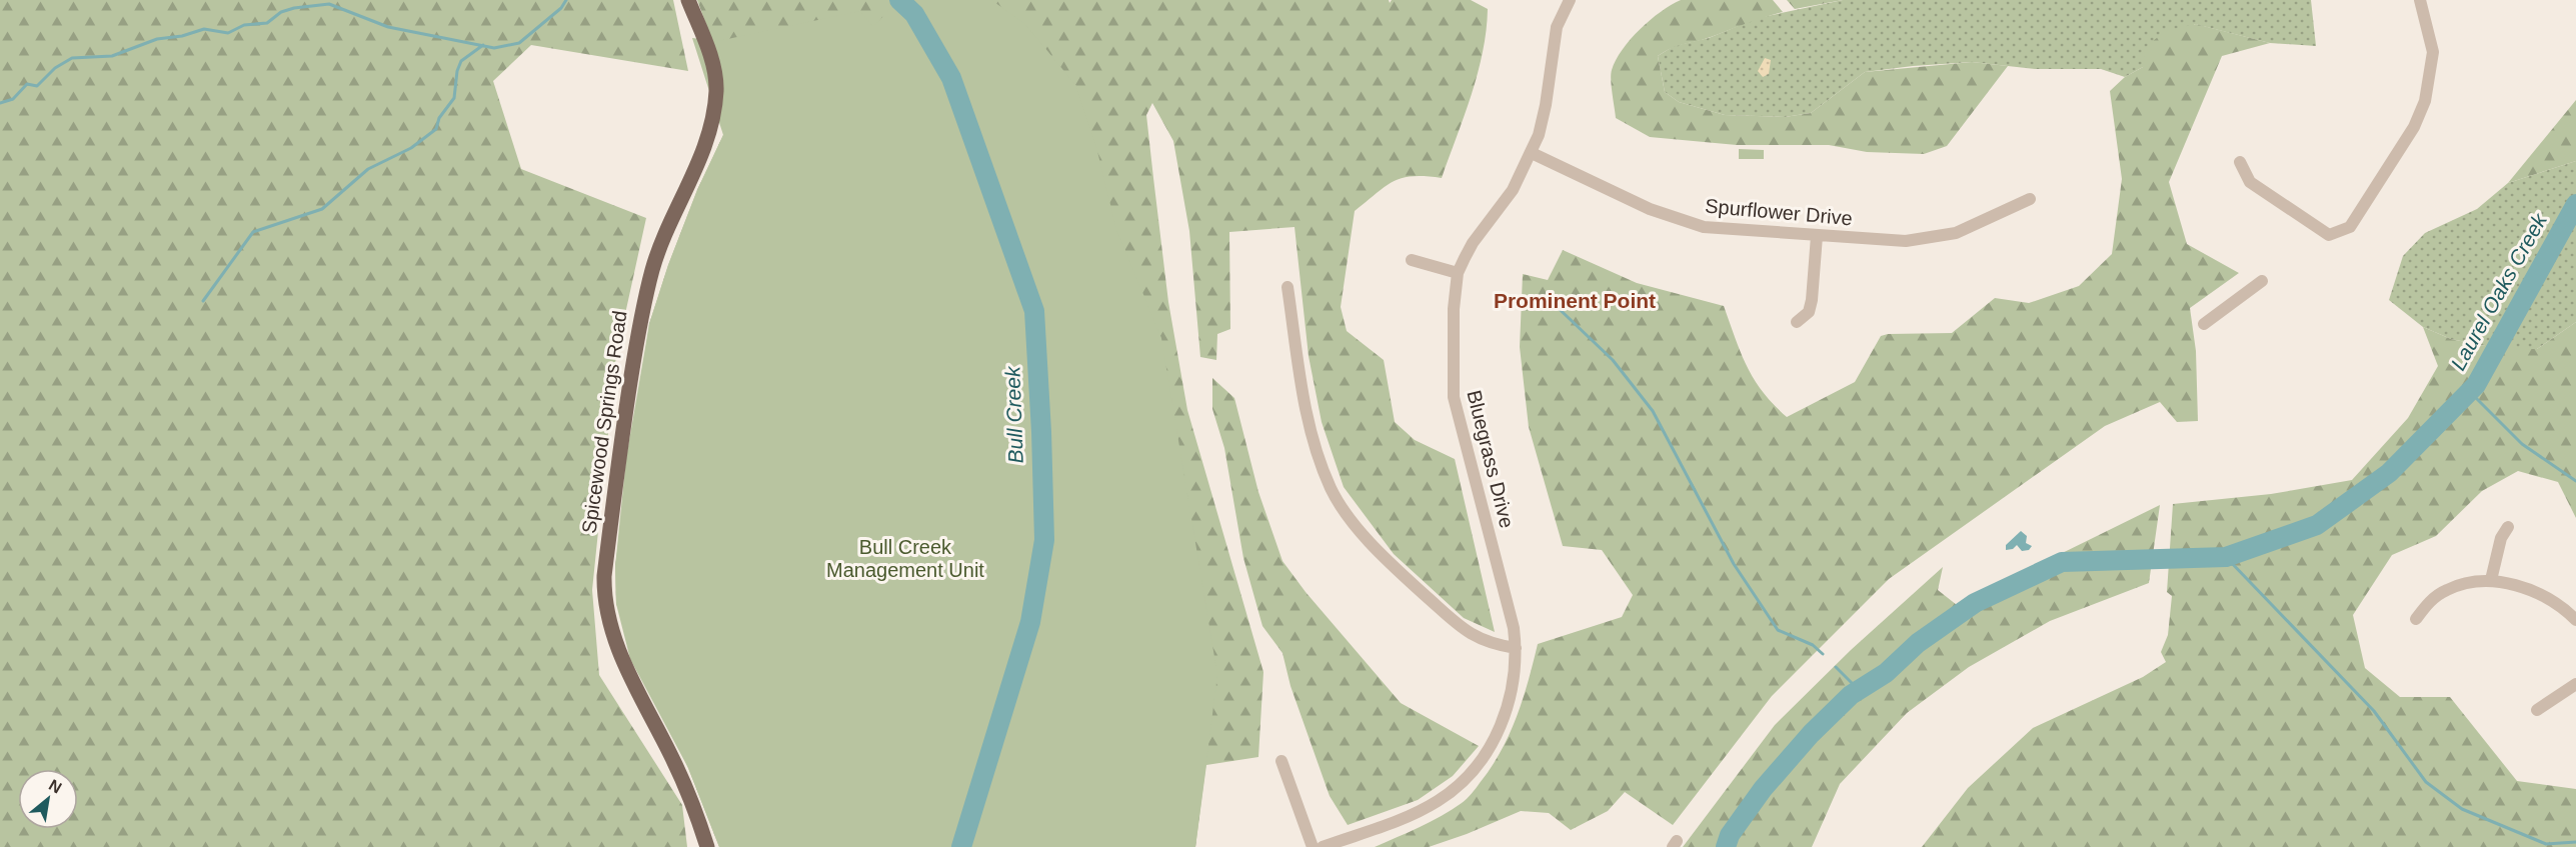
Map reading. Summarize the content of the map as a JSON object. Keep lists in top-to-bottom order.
{
  "streets": {
    "main road": ["Spicewood Springs Road"],
    "street": ["Spurflower Drive", "Bluegrass Drive"]
  },
  "crossings": [
    ["Spurflower Drive", "Bluegrass Drive"]
  ],
  "districts": ["Prominent Point"],
  "water": ["Laurel Oaks Creek", "Bull Creek"],
  "parks": ["Bull Creek Management Unit"],
  "north": "top right"
}
